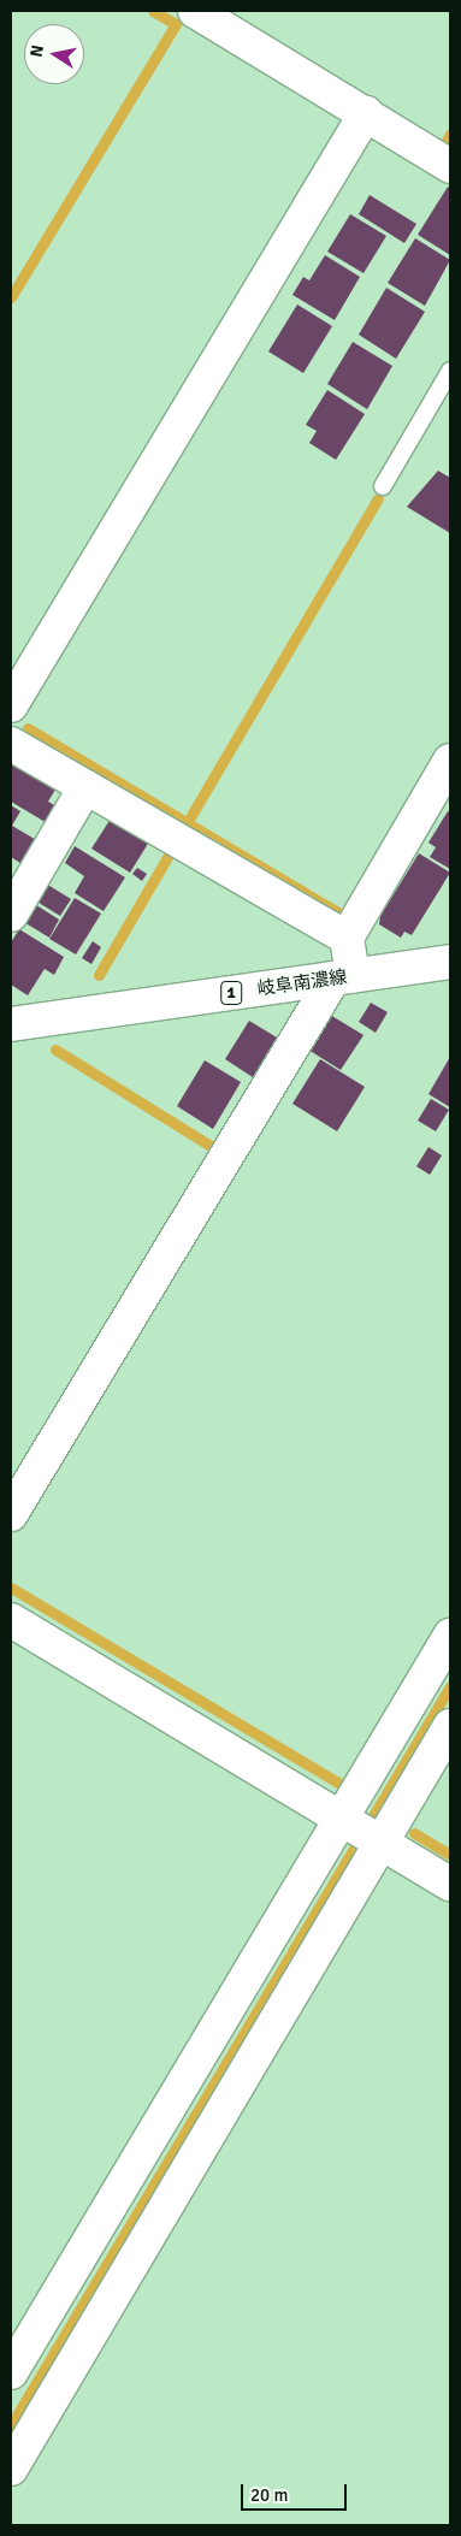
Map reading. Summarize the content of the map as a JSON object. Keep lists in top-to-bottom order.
{
  "streets": {
    "street": ["岐阜南濃線", "1"]
  },
  "scale_bar": "20 m",
  "north": "left"
}
